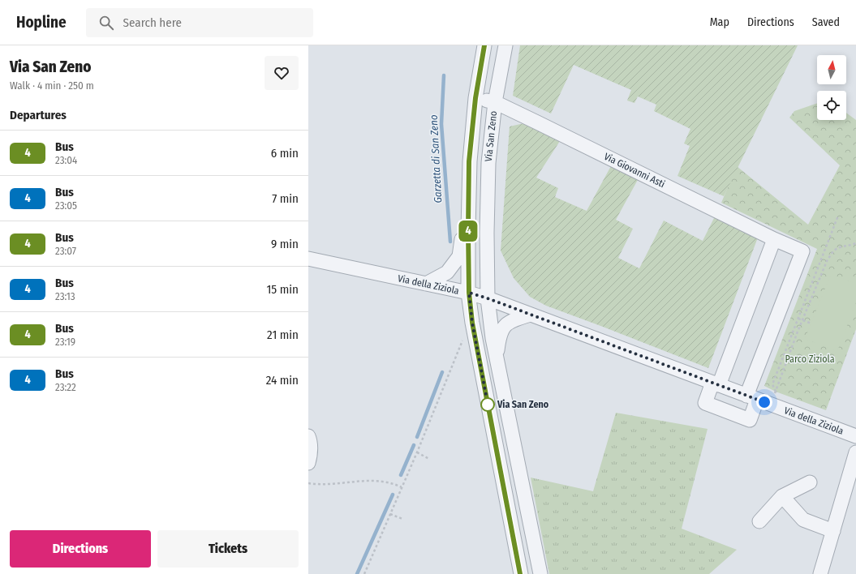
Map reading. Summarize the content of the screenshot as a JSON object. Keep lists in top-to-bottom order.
{
  "streets": {
    "street": ["Via San Zeno", "Via Giovanni Asti", "Via della Ziziola"]
  },
  "crossings": [
    ["Via San Zeno", "Via Giovanni Asti"],
    ["Via San Zeno", "Via della Ziziola"],
    ["Via Giovanni Asti", "Via della Ziziola"]
  ],
  "water": ["Garzetta di San Zeno"],
  "parks": ["Parco Ziziola"],
  "places": ["Via San Zeno"],
  "lines": ["bus line 4"],
  "north": "top",
  "page": {
    "header": "Hopline",
    "search": "Search here",
    "nav": ["Map", "Directions", "Saved"],
    "heading": [
      ["Via San Zeno", "Walk · 4 min · 250 m"],
      "Departures"
    ],
    "on_map": "4",
    "list": [
      {
        "mark": "4",
        "name": "Bus",
        "note": "23:04",
        "value": "6 min"
      },
      {
        "mark": "4",
        "name": "Bus",
        "note": "23:05",
        "value": "7 min"
      },
      {
        "mark": "4",
        "name": "Bus",
        "note": "23:07",
        "value": "9 min"
      },
      {
        "mark": "4",
        "name": "Bus",
        "note": "23:13",
        "value": "15 min"
      },
      {
        "mark": "4",
        "name": "Bus",
        "note": "23:19",
        "value": "21 min"
      },
      {
        "mark": "4",
        "name": "Bus",
        "note": "23:22",
        "value": "24 min"
      }
    ],
    "buttons": ["Directions", "Tickets"]
  }
}
